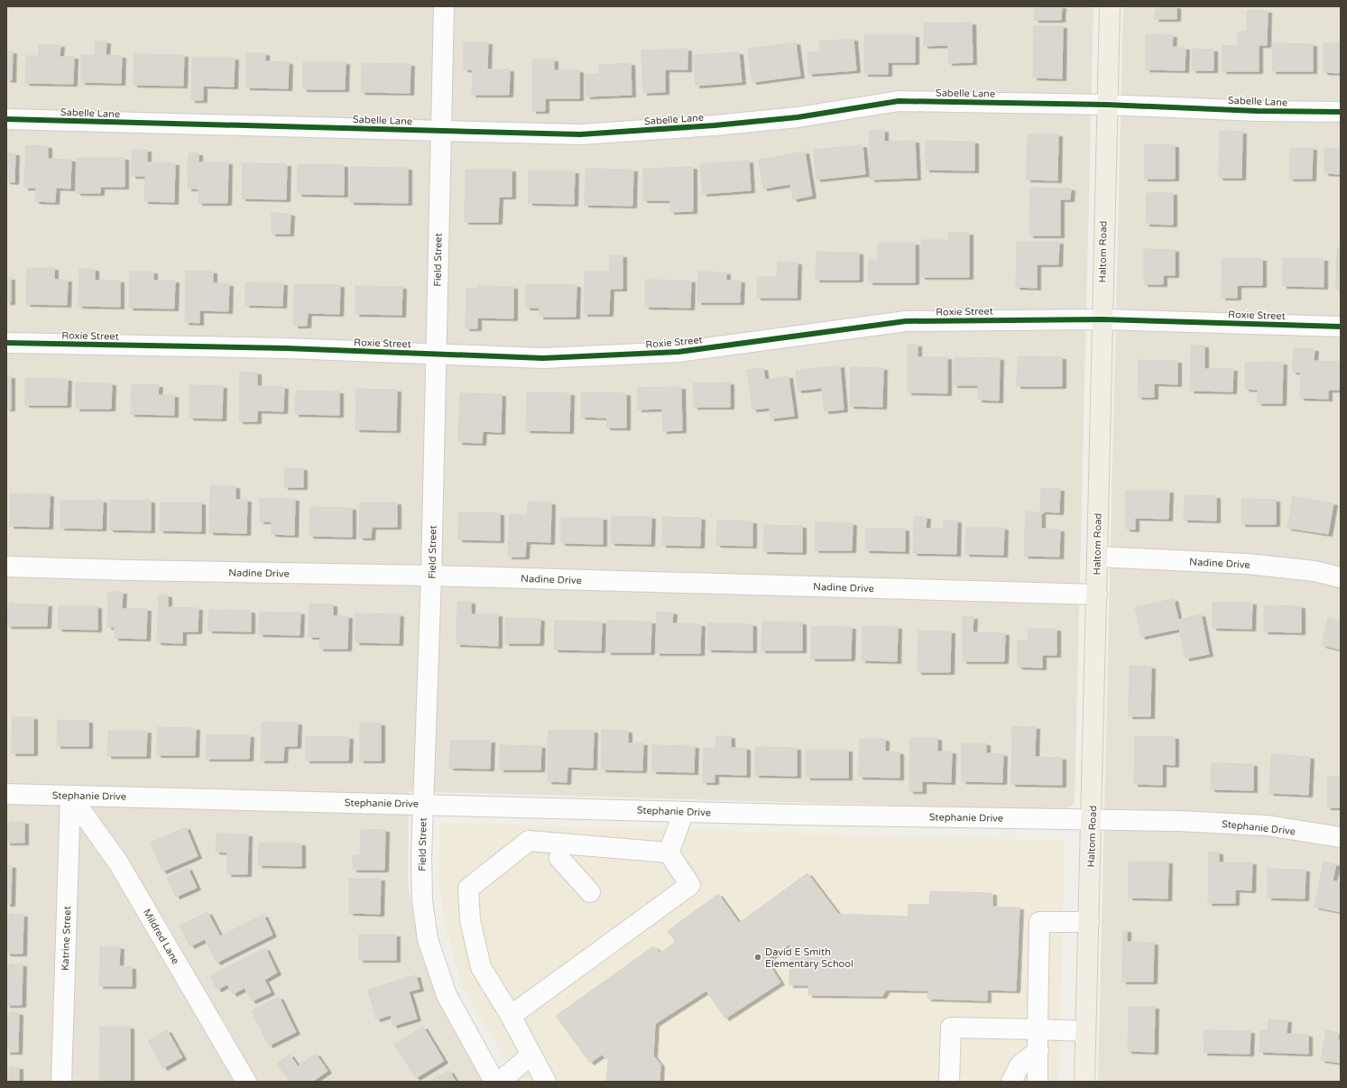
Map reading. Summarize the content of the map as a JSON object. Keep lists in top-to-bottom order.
{
  "streets": {
    "main road": ["Haltom Road"],
    "street": [
      "Sabelle Lane",
      "Field Street",
      "Roxie Street",
      "Nadine Drive",
      "Stephanie Drive",
      "Mildred Lane",
      "Katrine Street"
    ]
  },
  "crossings": [
    ["Sabelle Lane", "Haltom Road"],
    ["Sabelle Lane", "Field Street"],
    ["Haltom Road", "Roxie Street"],
    ["Haltom Road", "Nadine Drive"],
    ["Haltom Road", "Stephanie Drive"],
    ["Field Street", "Roxie Street"],
    ["Field Street", "Nadine Drive"],
    ["Field Street", "Stephanie Drive"],
    ["Stephanie Drive", "Mildred Lane"],
    ["Stephanie Drive", "Katrine Street"],
    ["Mildred Lane", "Katrine Street"]
  ],
  "places": ["David E Smith Elementary School"]
}
